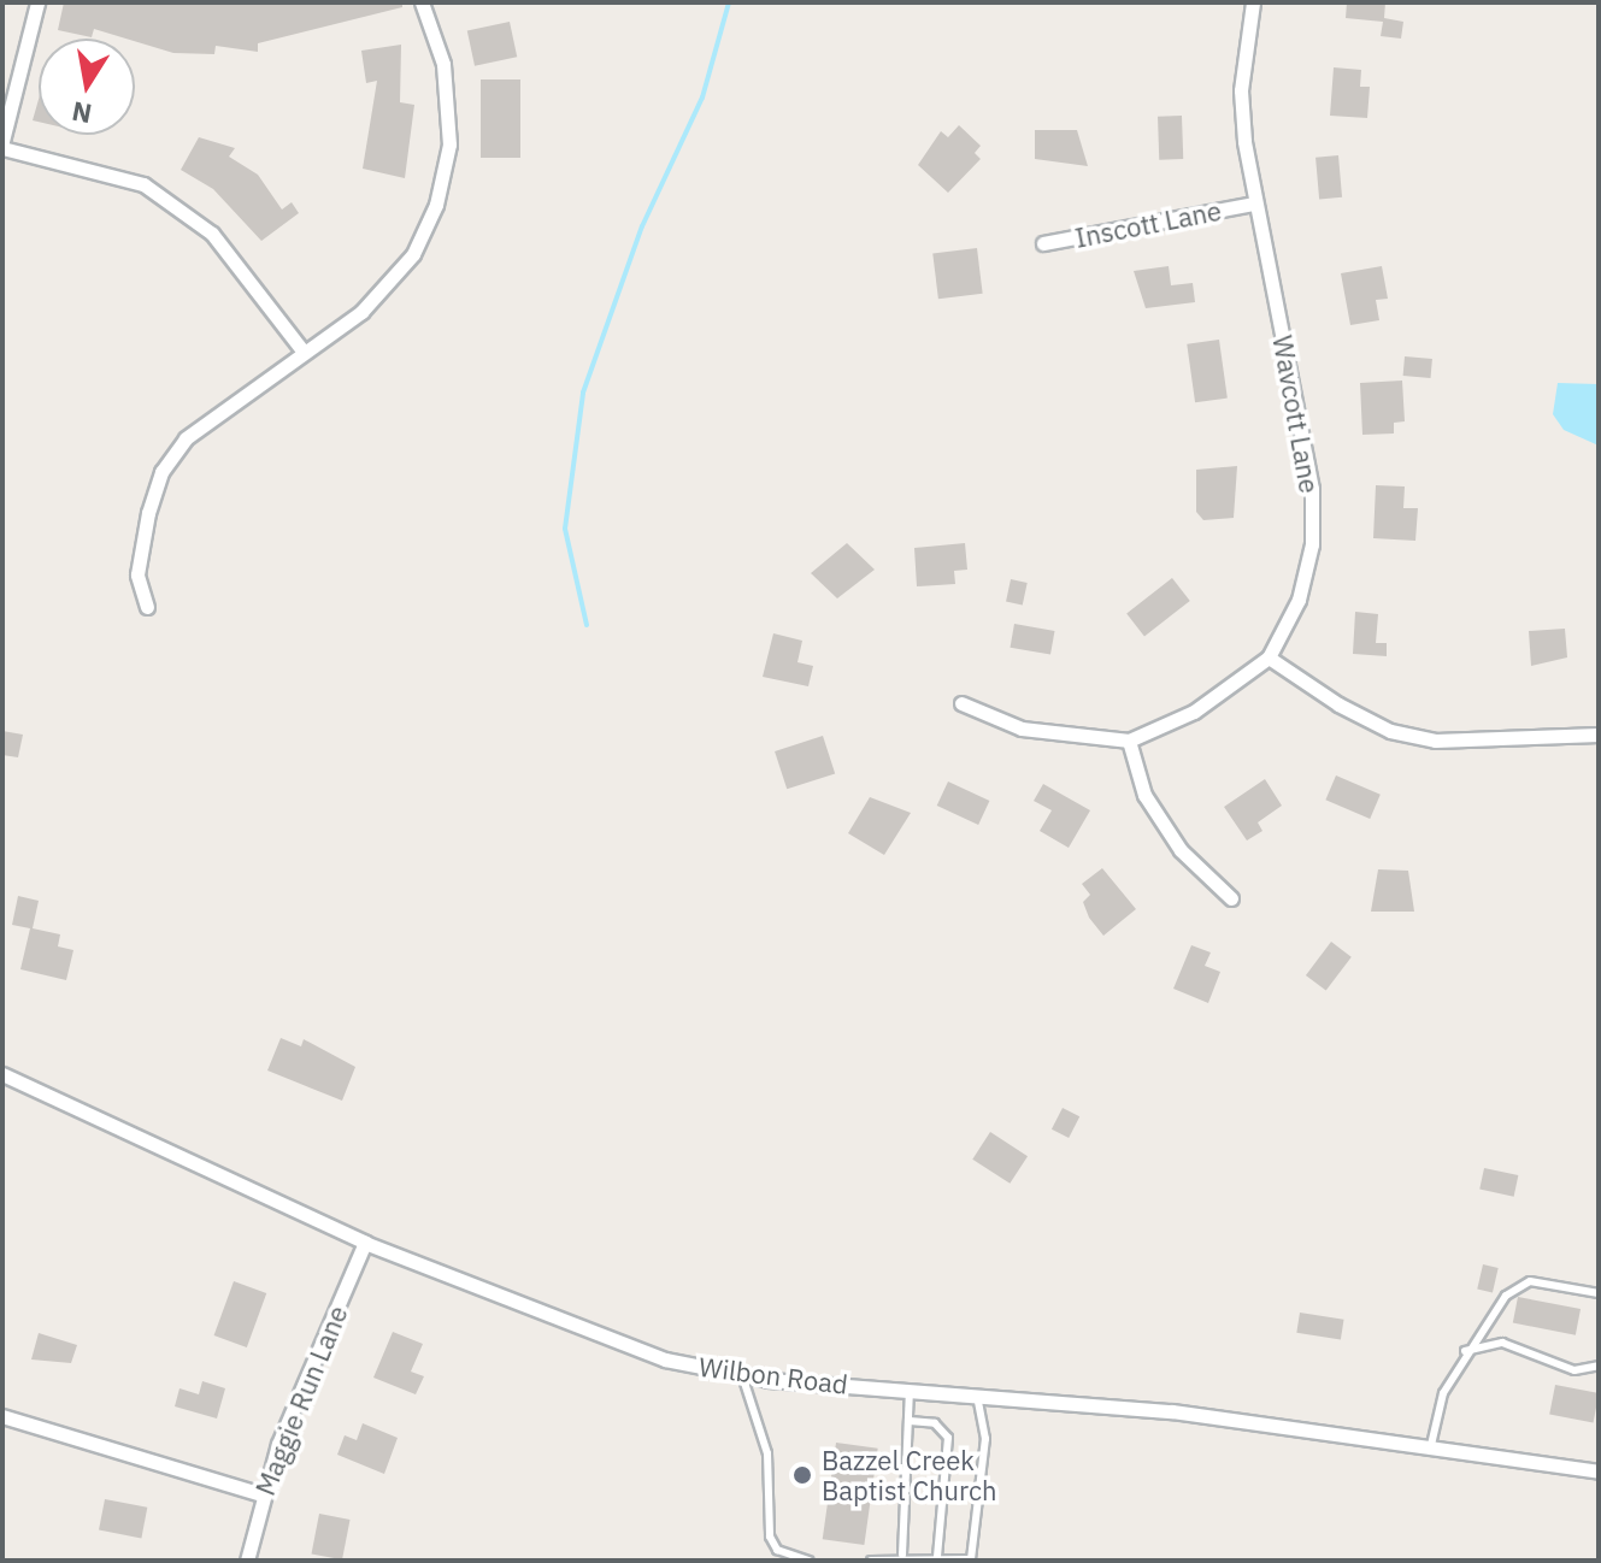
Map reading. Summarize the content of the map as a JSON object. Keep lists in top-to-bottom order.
{
  "streets": {
    "street": [
      "Inscott Lane",
      "Wavcott Lane",
      "Wilbon Road",
      "Maggie Run Lane"
    ]
  },
  "crossings": [
    ["Inscott Lane", "Wavcott Lane"],
    ["Wilbon Road", "Maggie Run Lane"]
  ],
  "places": ["Bazzel Creek Baptist Church"],
  "north": "bottom"
}
